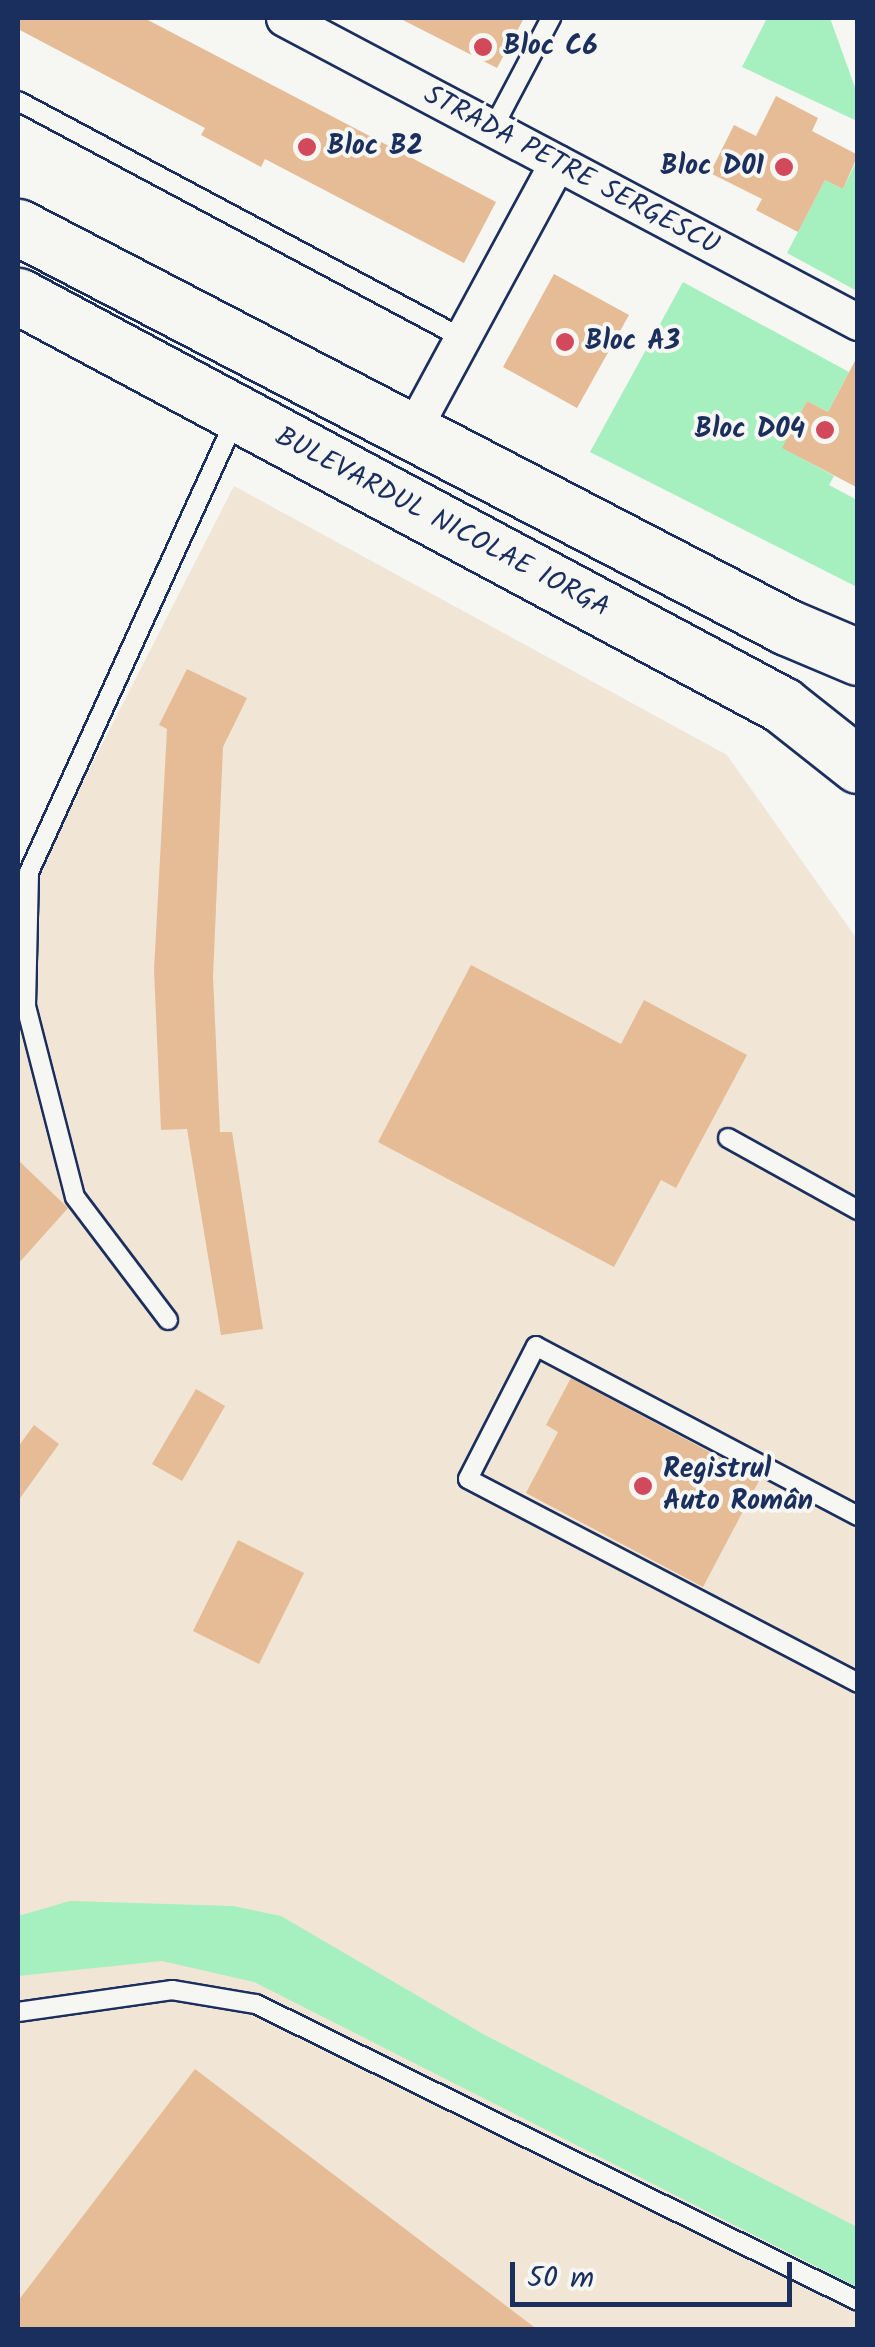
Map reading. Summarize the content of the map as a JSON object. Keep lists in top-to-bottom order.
{
  "streets": {
    "main road": ["BULEVARDUL NICOLAE IORGA"],
    "street": ["STRADA PETRE SERGESCU"]
  },
  "places": [
    "Bloc C6",
    "Bloc B2",
    "Bloc D01",
    "Bloc A3",
    "Bloc D04",
    "Registrul Auto Român"
  ],
  "scale_bar": "50 m"
}
